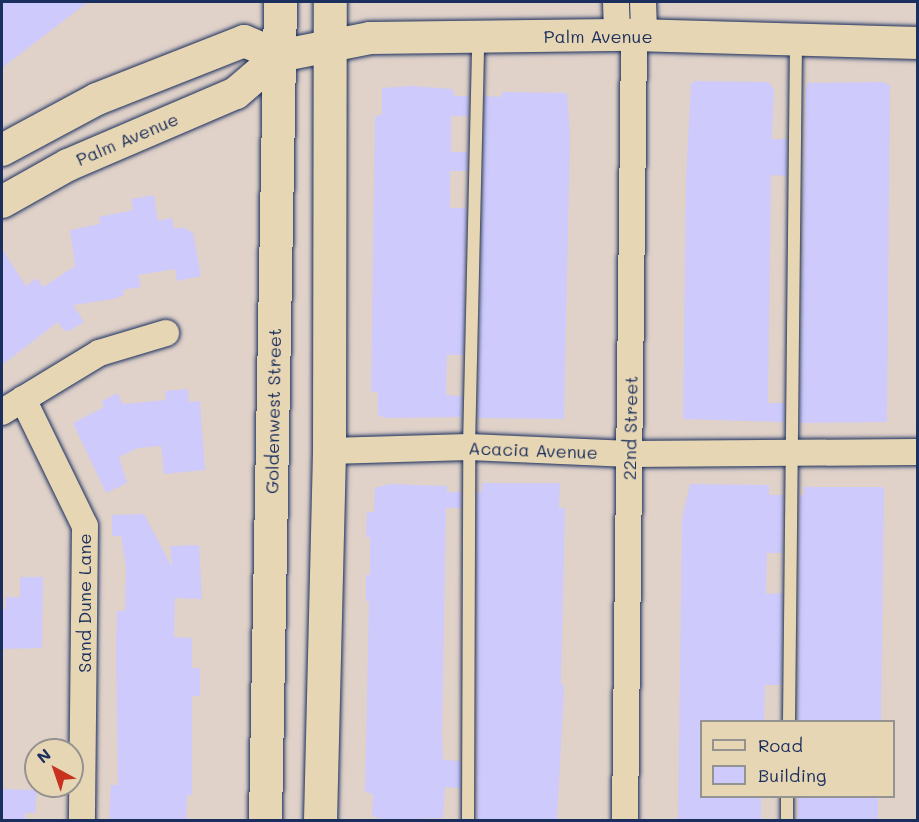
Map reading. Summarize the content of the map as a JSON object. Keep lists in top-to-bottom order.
{
  "streets": {
    "main road": ["Goldenwest Street"],
    "street": [
      "Palm Avenue",
      "22nd Street",
      "Acacia Avenue",
      "Sand Dune Lane"
    ]
  },
  "crossings": [
    ["Palm Avenue", "Goldenwest Street"],
    ["Palm Avenue", "22nd Street"],
    ["22nd Street", "Acacia Avenue"]
  ],
  "legend": ["Road", "Building"],
  "north": "top left"
}
